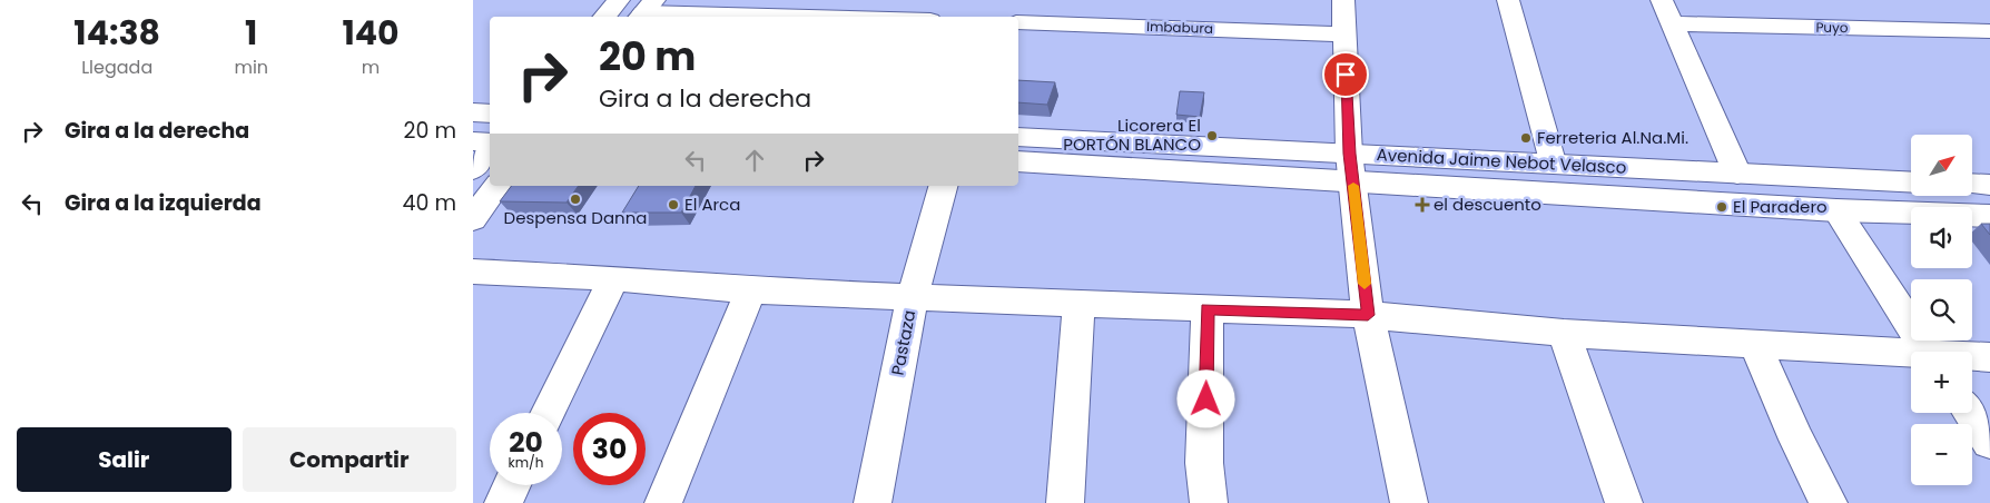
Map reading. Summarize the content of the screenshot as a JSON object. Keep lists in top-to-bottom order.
{
  "streets": {
    "street": [
      "Imbabura",
      "Puyo",
      "Avenida Jaime Nebot Velasco",
      "Pastaza"
    ]
  },
  "places": {
    "other": [
      "Licorera El PORTÓN BLANCO",
      "Ferreteria Al.Na.Mi.",
      "Despensa Danna",
      "El Arca",
      "El Paradero"
    ],
    "health": ["el descuento"]
  },
  "north": "top right",
  "page": {
    "eta": [
      "14:38",
      "Llegada",
      "1",
      "min",
      "140",
      "m"
    ],
    "turn": ["20 m", "Gira a la derecha"],
    "list": [
      {
        "name": "Gira a la derecha",
        "value": "20 m"
      },
      {
        "name": "Gira a la izquierda",
        "value": "40 m"
      }
    ],
    "map_buttons": ["+", "−"],
    "speed": "20 km/h",
    "limit": "30",
    "buttons": ["Salir", "Compartir"]
  }
}
